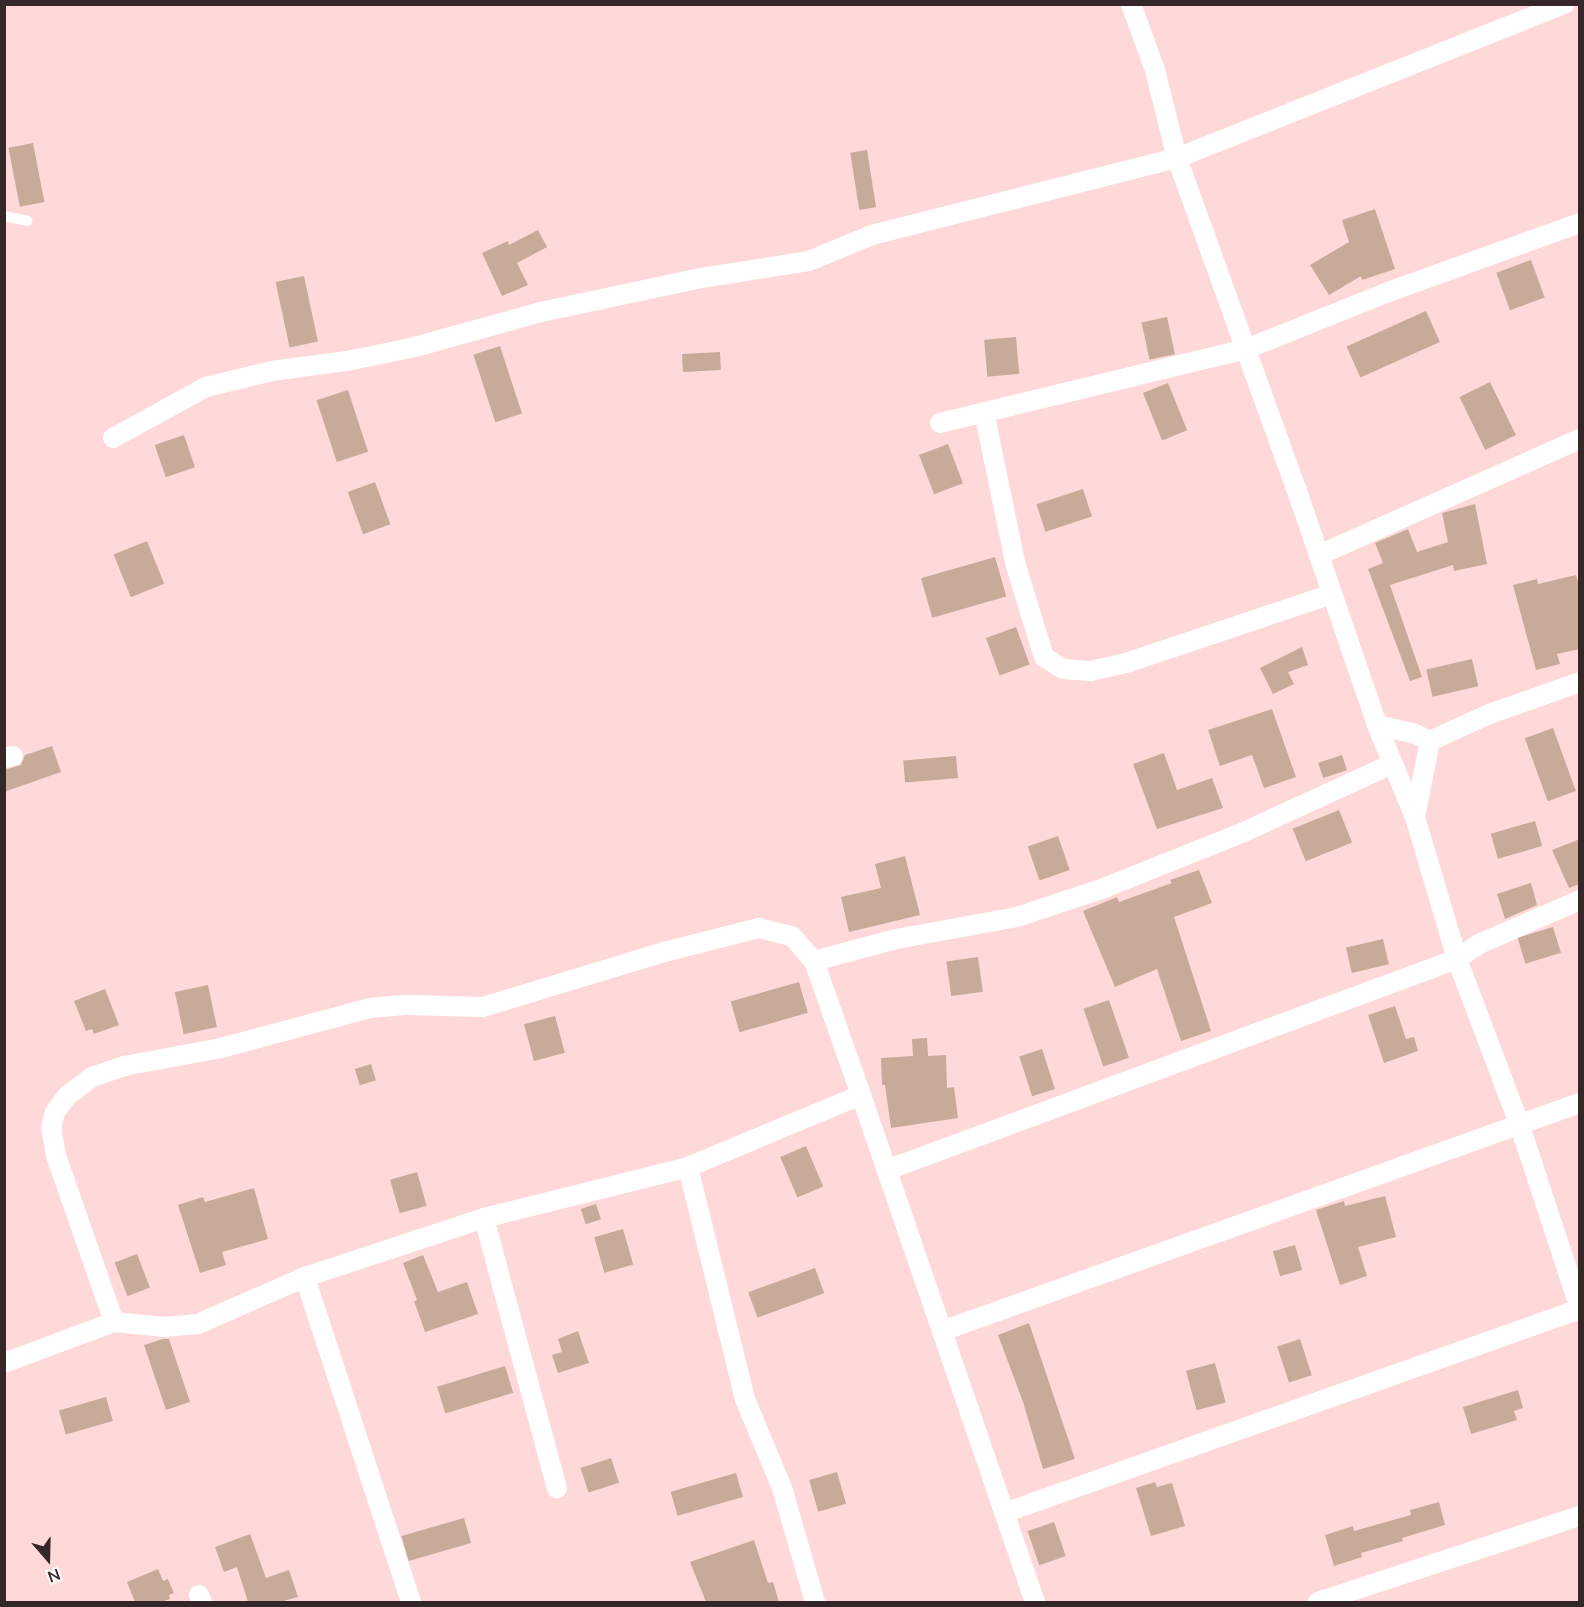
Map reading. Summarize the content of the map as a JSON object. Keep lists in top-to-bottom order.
{
  "north": "bottom"
}
